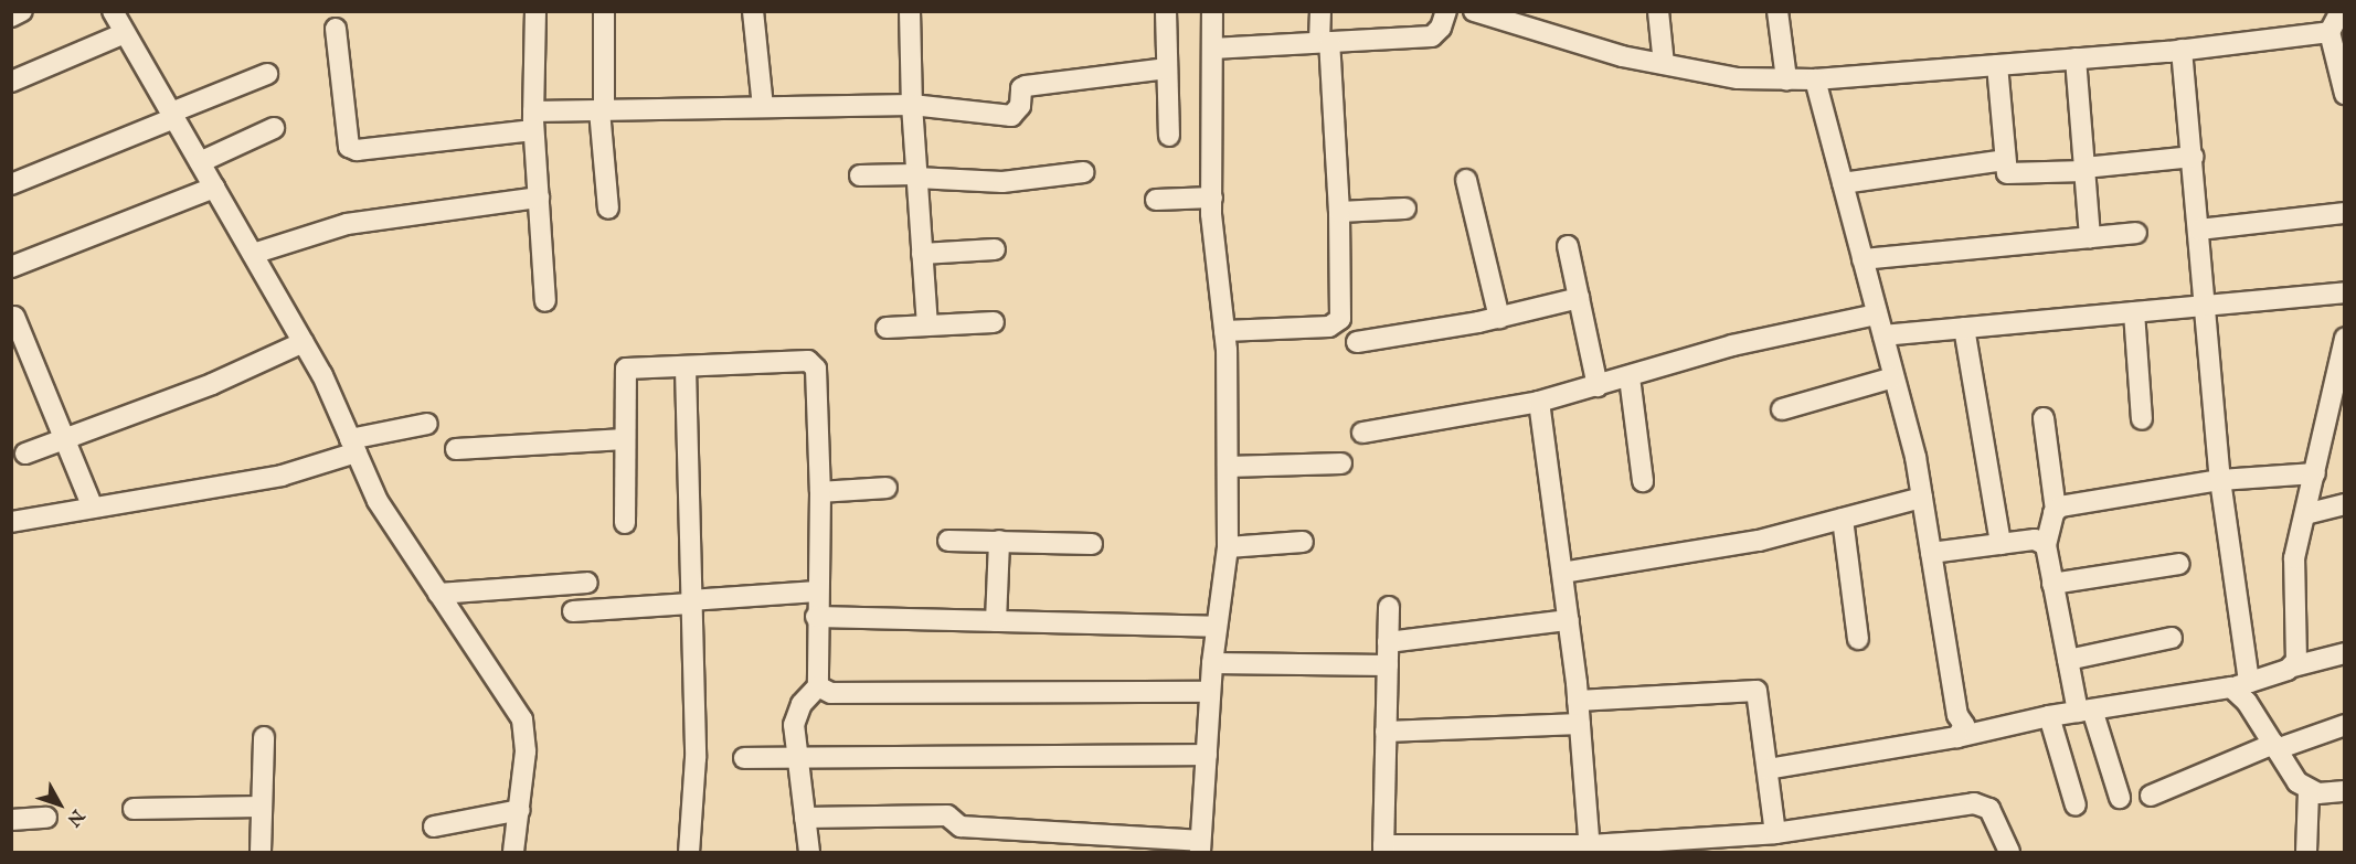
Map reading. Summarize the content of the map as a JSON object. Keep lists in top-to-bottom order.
{
  "north": "bottom right"
}
